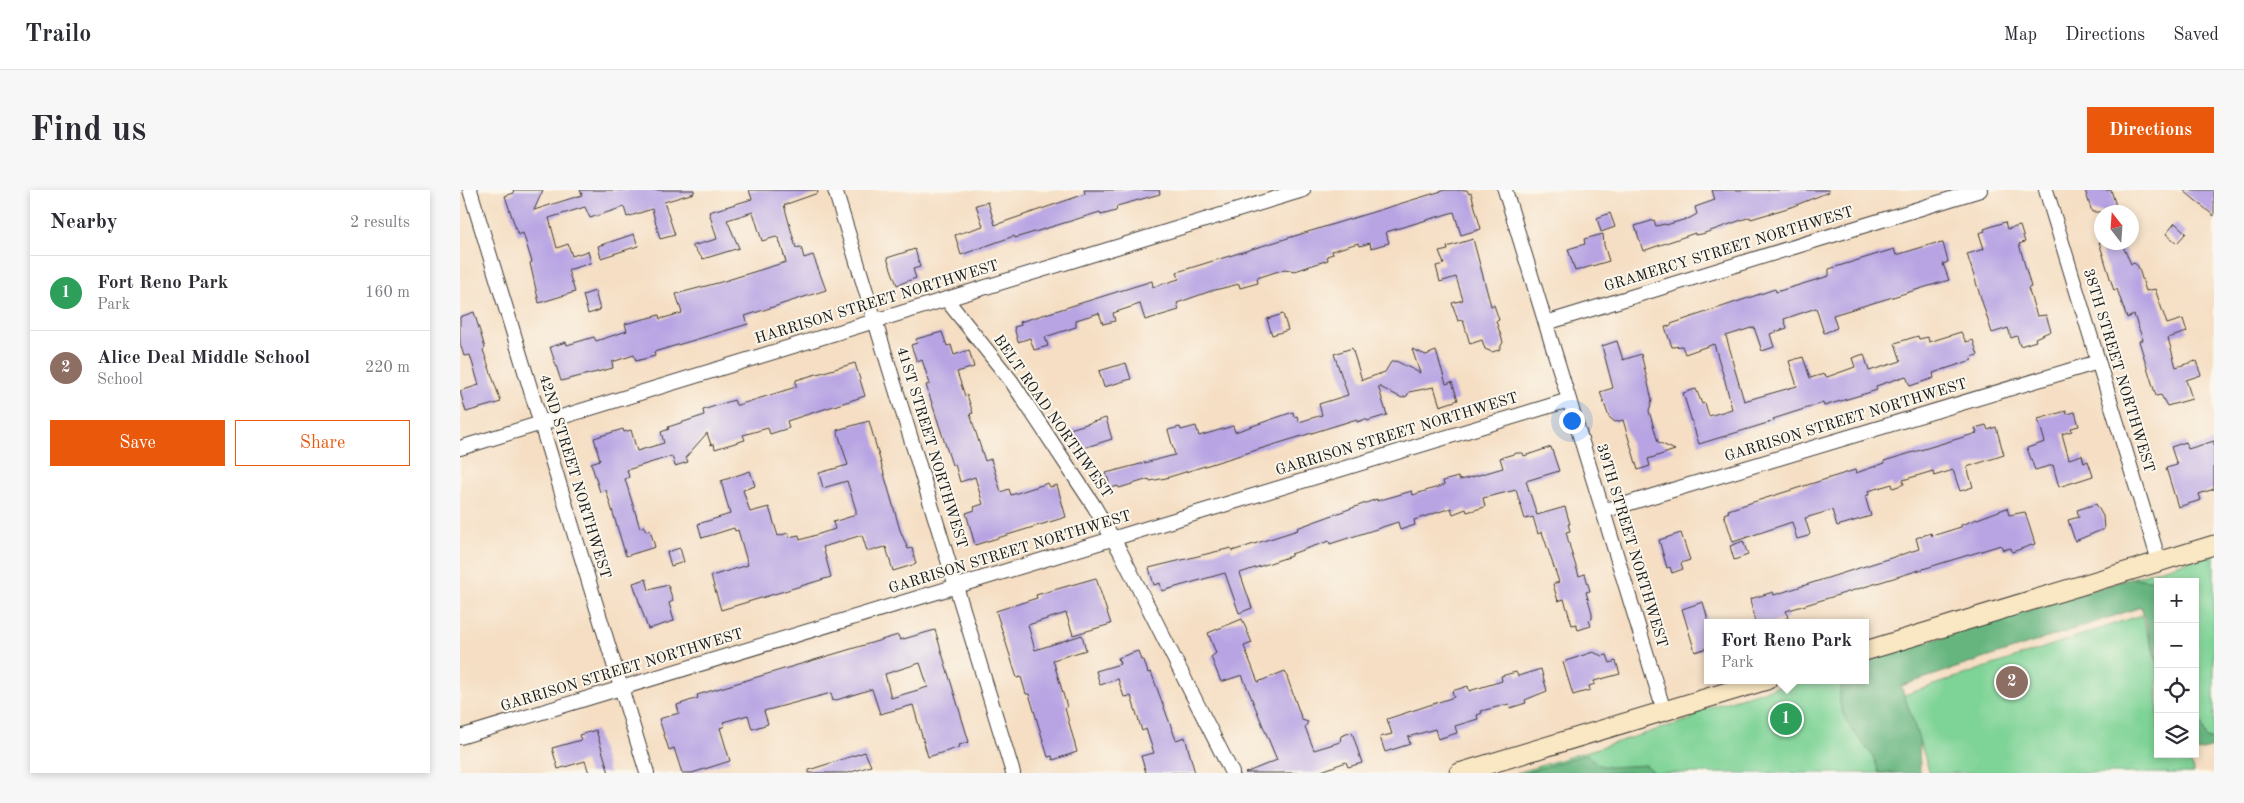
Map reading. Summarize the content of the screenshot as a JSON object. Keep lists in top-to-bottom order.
{
  "streets": {
    "street": [
      "GRAMERCY STREET NORTHWEST",
      "HARRISON STREET NORTHWEST",
      "38TH STREET NORTHWEST",
      "BELT ROAD NORTHWEST",
      "GARRISON STREET NORTHWEST",
      "41ST STREET NORTHWEST",
      "42ND STREET NORTHWEST",
      "39TH STREET NORTHWEST"
    ]
  },
  "crossings": [
    ["GRAMERCY STREET NORTHWEST", "39TH STREET NORTHWEST"],
    ["HARRISON STREET NORTHWEST", "BELT ROAD NORTHWEST"],
    ["HARRISON STREET NORTHWEST", "41ST STREET NORTHWEST"],
    ["HARRISON STREET NORTHWEST", "42ND STREET NORTHWEST"],
    ["38TH STREET NORTHWEST", "GARRISON STREET NORTHWEST"],
    ["BELT ROAD NORTHWEST", "GARRISON STREET NORTHWEST"],
    ["GARRISON STREET NORTHWEST", "41ST STREET NORTHWEST"],
    ["GARRISON STREET NORTHWEST", "42ND STREET NORTHWEST"],
    ["GARRISON STREET NORTHWEST", "39TH STREET NORTHWEST"]
  ],
  "north": "top",
  "page": {
    "header": "Trailo",
    "nav": ["Map", "Directions", "Saved"],
    "buttons": [
      "Directions",
      ["Save", "Share"]
    ],
    "title": "Find us",
    "heading": ["Nearby", "2 results"],
    "list": [
      {
        "mark": "1",
        "name": "Fort Reno Park",
        "note": "Park",
        "value": "160 m"
      },
      {
        "mark": "2",
        "name": "Alice Deal Middle School",
        "note": "School",
        "value": "220 m"
      }
    ],
    "map_buttons": ["+", "−"],
    "popup": ["Fort Reno Park", "Park"],
    "pins": ["2", "1"]
  }
}
